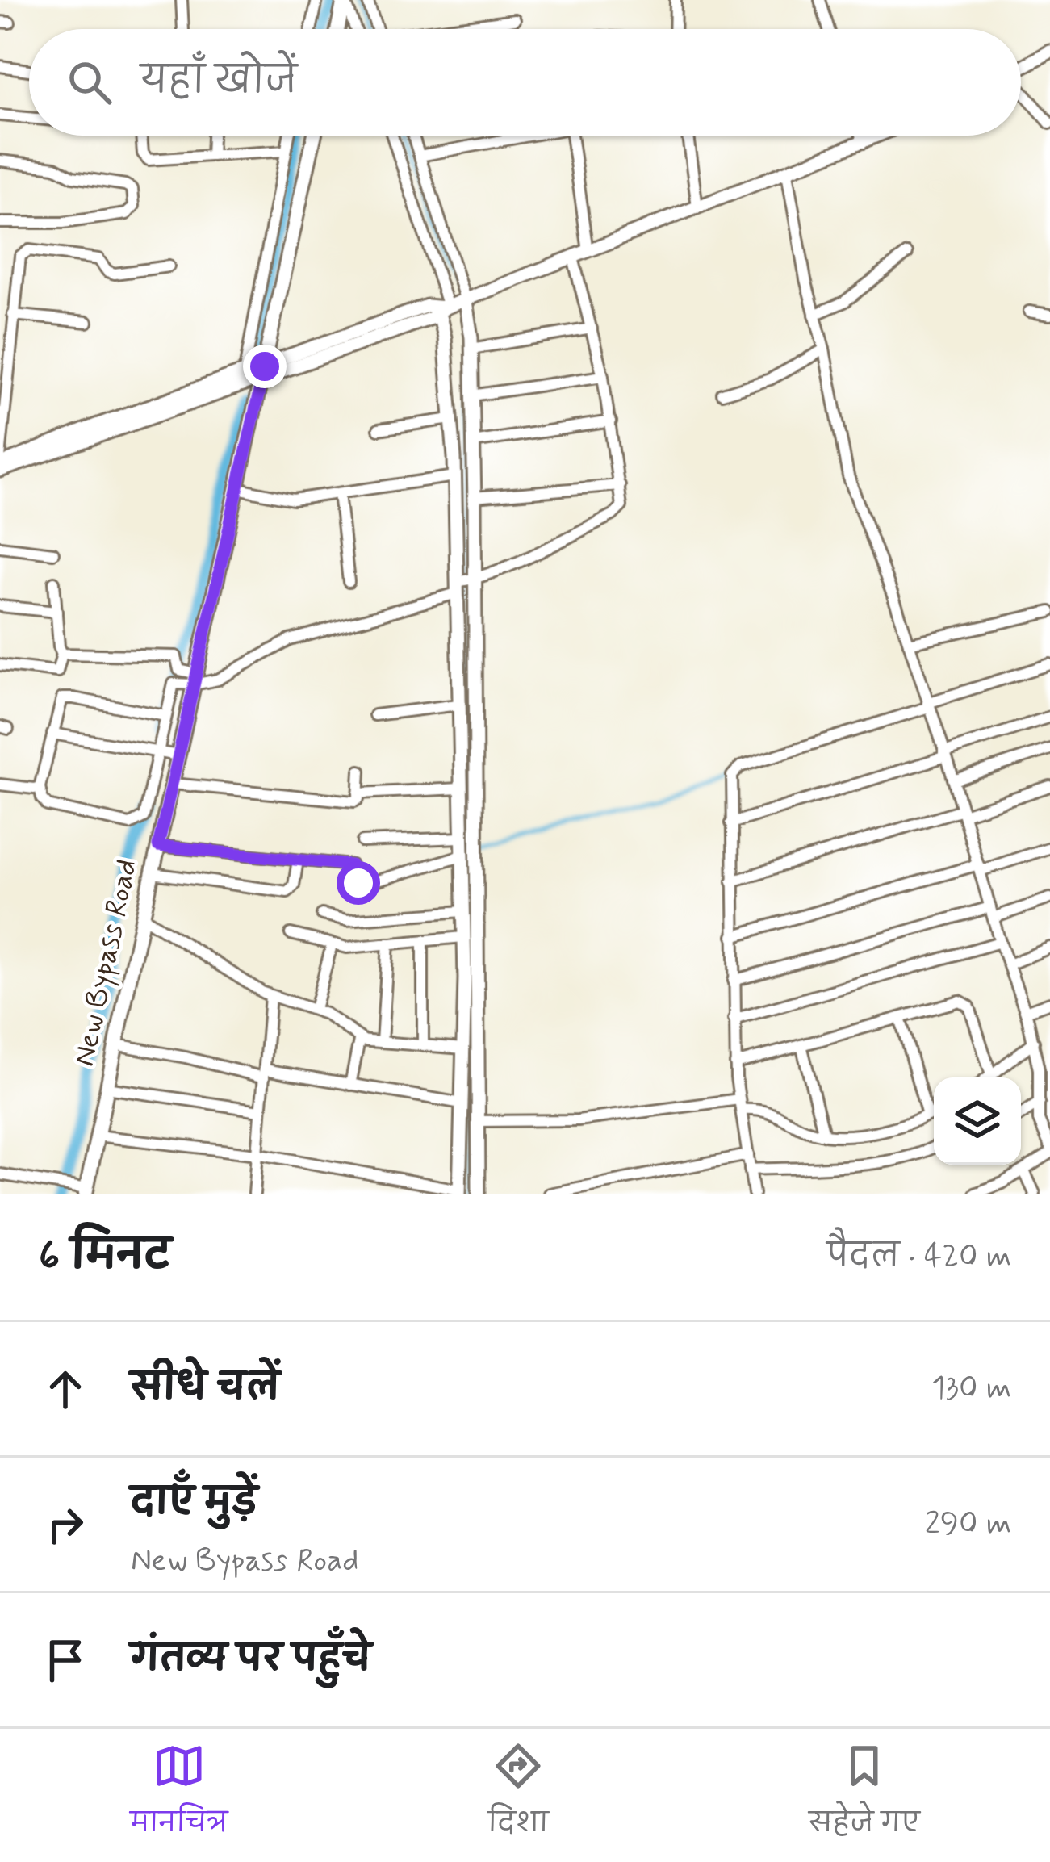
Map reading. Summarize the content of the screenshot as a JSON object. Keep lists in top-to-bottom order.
{
  "streets": {
    "main road": ["New Bypass Road"]
  },
  "page": {
    "search": "यहाँ खोजें",
    "heading": ["6 मिनट", "पैदल · 420 m"],
    "list": [
      ["सीधे चलें", "130 m"],
      ["दाएँ मुड़ें", "New Bypass Road", "290 m"],
      "गंतव्य पर पहुँचे"
    ],
    "nav": ["मानचित्र", "दिशा", "सहेजे गए"]
  }
}
